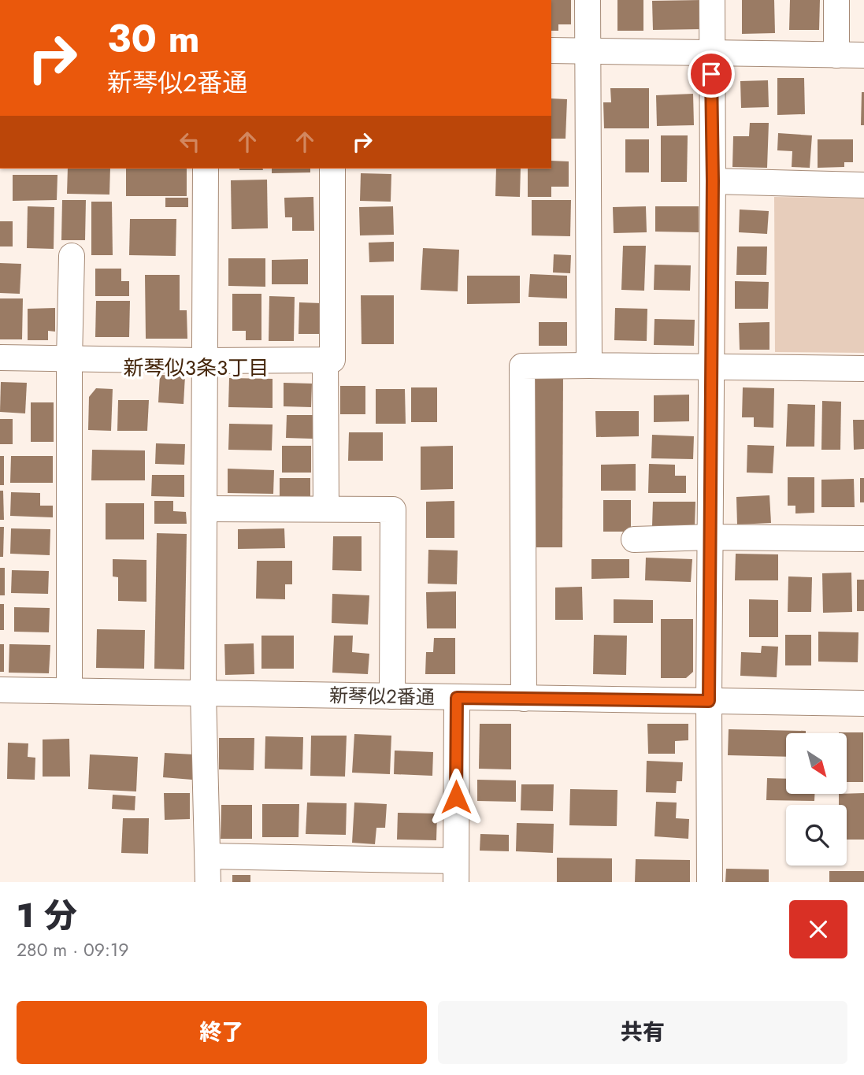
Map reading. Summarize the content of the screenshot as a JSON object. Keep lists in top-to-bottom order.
{
  "streets": {
    "street": ["新琴似2番通"]
  },
  "districts": ["新琴似3条3丁目"],
  "north": "bottom right",
  "page": {
    "turn": ["30 m", "新琴似2番通"],
    "heading": ["1 分", "280 m · 09:19"],
    "buttons": ["終了", "共有"]
  }
}
